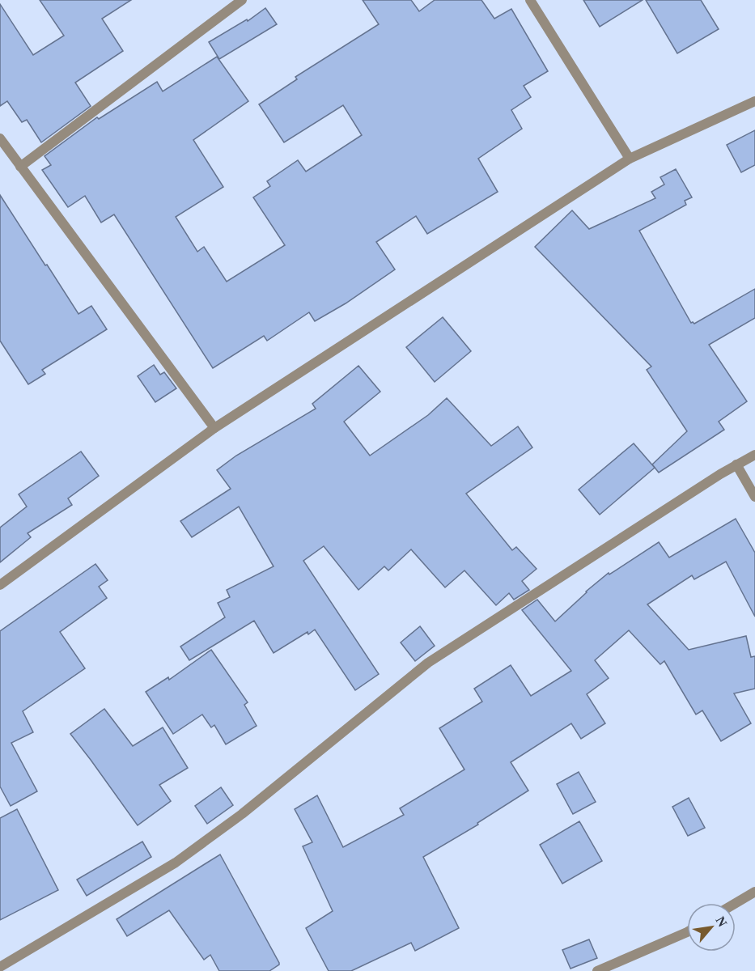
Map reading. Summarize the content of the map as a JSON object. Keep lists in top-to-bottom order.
{
  "north": "top right"
}
